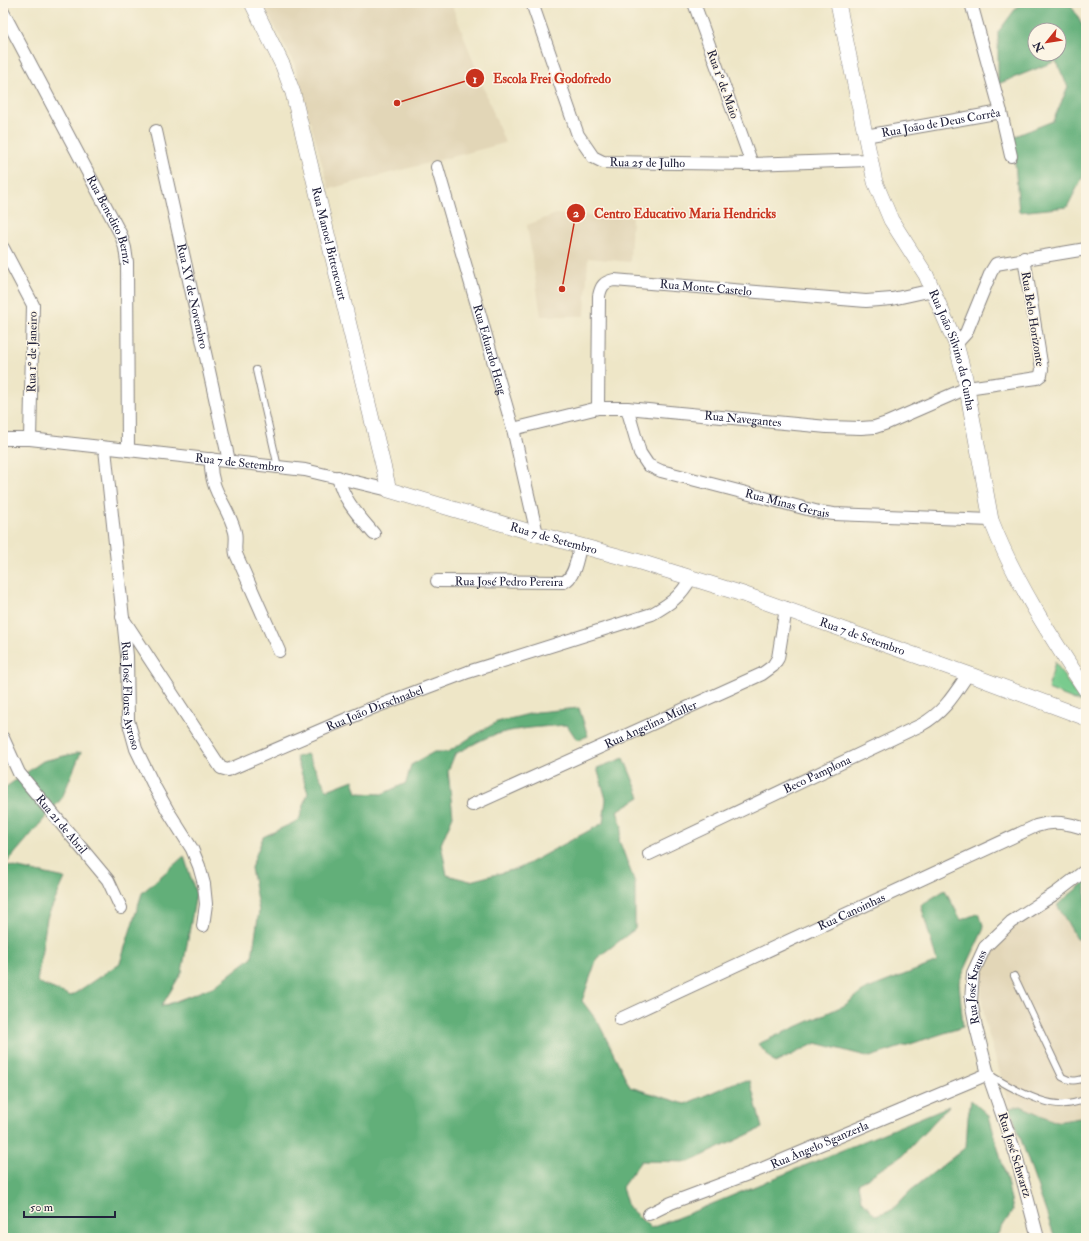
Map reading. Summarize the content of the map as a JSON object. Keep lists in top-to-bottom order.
{
  "streets": {
    "street": [
      "Rua 1º de Maio",
      "Rua João de Deus Corrêa",
      "Rua 25 de Julho",
      "Rua Benedito Bernz",
      "Rua Manoel Bittencourt",
      "Rua Monte Castelo",
      "Rua XV de Novembro",
      "Rua Belo Horizonte",
      "Rua Eduardo Heng",
      "Rua João Silvino da Cunha",
      "Rua 1º de Janeiro",
      "Rua Navegantes",
      "Rua 7 de Setembro",
      "Rua Minas Gerais",
      "Rua José Pedro Pereira",
      "Rua José Flores Ayroso",
      "Rua João Dirschnabel",
      "Rua Angelina Müller",
      "Beco Pamplona",
      "Rua 21 de Abril",
      "Rua Canoinhas",
      "Rua José Krauss",
      "Rua Ângelo Sganzerla",
      "Rua José Schwartz"
    ]
  },
  "crossings": [
    ["Rua 1º de Maio", "Rua 25 de Julho"],
    ["Rua João de Deus Corrêa", "Rua João Silvino da Cunha"],
    ["Rua 25 de Julho", "Rua João Silvino da Cunha"],
    ["Rua Benedito Bernz", "Rua 7 de Setembro"],
    ["Rua Manoel Bittencourt", "Rua 7 de Setembro"],
    ["Rua Monte Castelo", "Rua João Silvino da Cunha"],
    ["Rua Monte Castelo", "Rua Navegantes"],
    ["Rua XV de Novembro", "Rua 7 de Setembro"],
    ["Rua Belo Horizonte", "Rua João Silvino da Cunha"],
    ["Rua Belo Horizonte", "Rua Navegantes"],
    ["Rua Eduardo Heng", "Rua Navegantes"],
    ["Rua Eduardo Heng", "Rua 7 de Setembro"],
    ["Rua João Silvino da Cunha", "Rua Navegantes"],
    ["Rua João Silvino da Cunha", "Rua Minas Gerais"],
    ["Rua 1º de Janeiro", "Rua 7 de Setembro"],
    ["Rua Navegantes", "Rua Minas Gerais"],
    ["Rua 7 de Setembro", "Rua José Pedro Pereira"],
    ["Rua 7 de Setembro", "Rua José Flores Ayroso"],
    ["Rua 7 de Setembro", "Rua João Dirschnabel"],
    ["Rua 7 de Setembro", "Rua Angelina Müller"],
    ["Rua 7 de Setembro", "Beco Pamplona"],
    ["Rua José Flores Ayroso", "Rua João Dirschnabel"],
    ["Rua José Krauss", "Rua Ângelo Sganzerla"],
    ["Rua José Krauss", "Rua José Schwartz"],
    ["Rua Ângelo Sganzerla", "Rua José Schwartz"]
  ],
  "places": ["Escola Frei Godofredo", "Centro Educativo Maria Hendricks"],
  "scale_bar": "50 m",
  "north": "bottom left"
}
